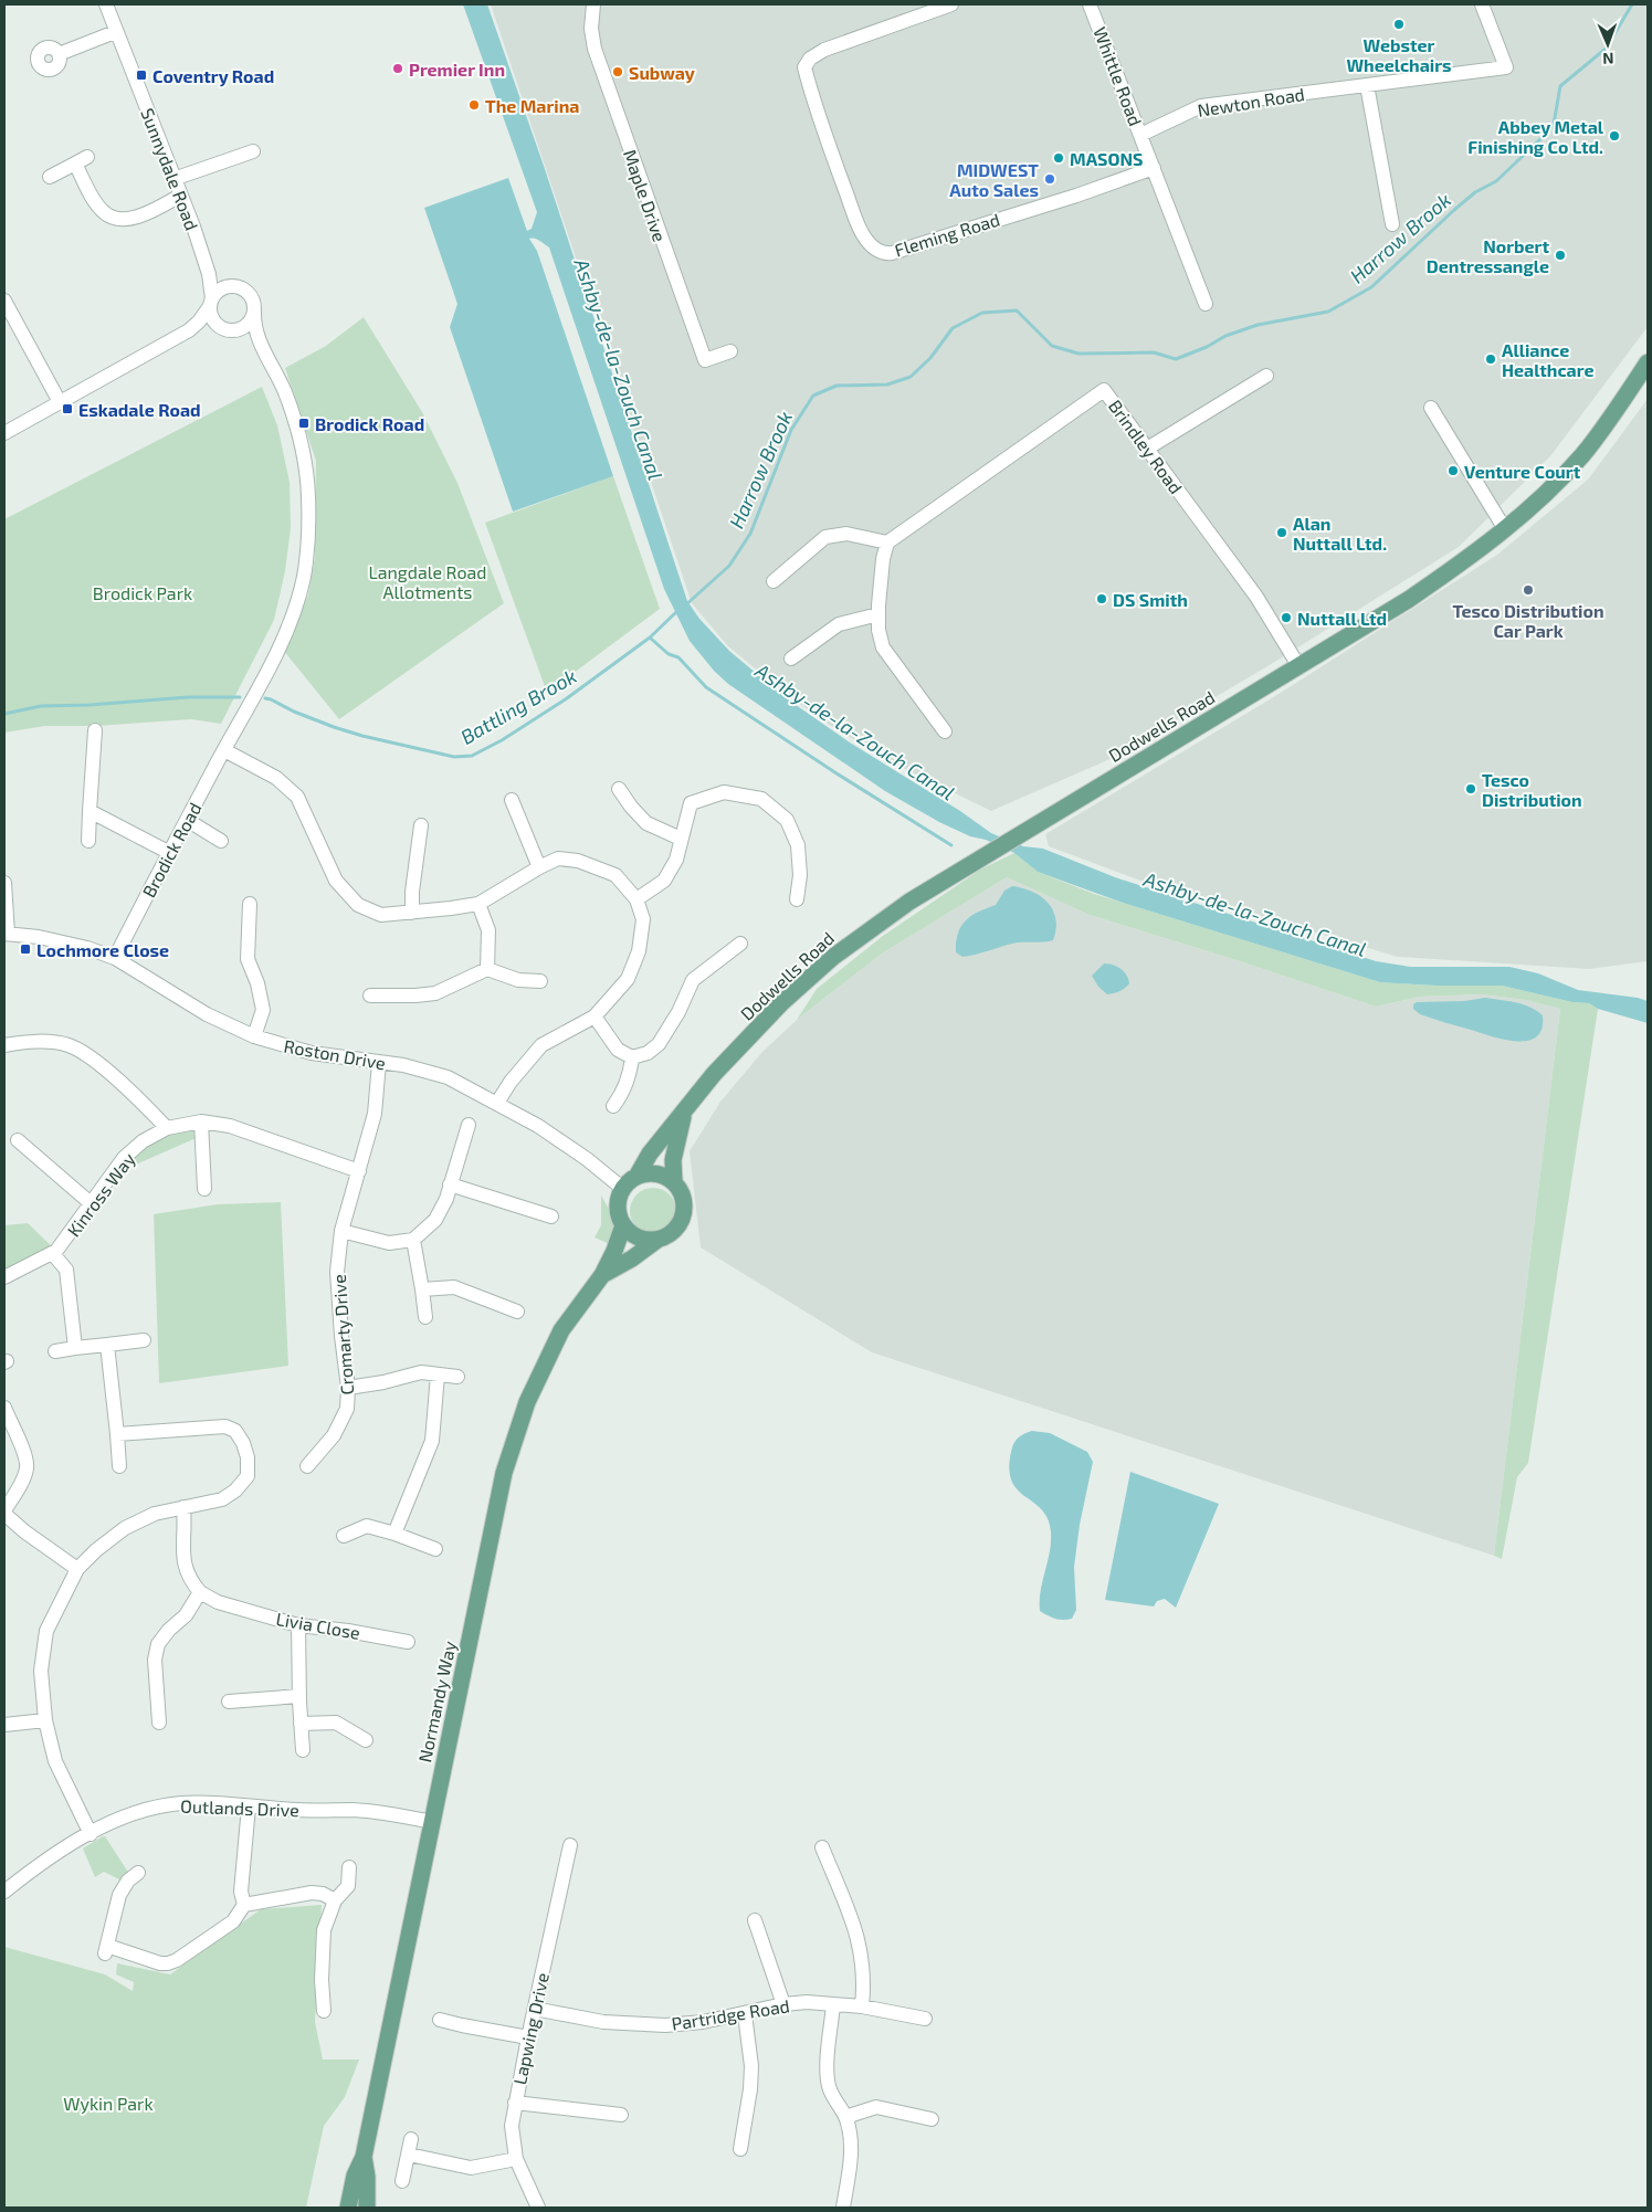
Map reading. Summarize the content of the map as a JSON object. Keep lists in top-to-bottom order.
{
  "streets": {
    "main road": ["Dodwells Road", "Normandy Way"],
    "street": [
      "Whittle Road",
      "Newton Road",
      "Sunnydale Road",
      "Maple Drive",
      "Fleming Road",
      "Brindley Road",
      "Brodick Road",
      "Roston Drive",
      "Kinross Way",
      "Cromarty Drive",
      "Livia Close",
      "Outlands Drive",
      "Partridge Road",
      "Lapwing Drive"
    ]
  },
  "crossings": [
    ["Whittle Road", "Newton Road"],
    ["Whittle Road", "Fleming Road"],
    ["Sunnydale Road", "Brodick Road"],
    ["Brindley Road", "Dodwells Road"],
    ["Dodwells Road", "Roston Drive"],
    ["Dodwells Road", "Normandy Way"],
    ["Brodick Road", "Roston Drive"],
    ["Roston Drive", "Cromarty Drive"],
    ["Roston Drive", "Normandy Way"],
    ["Kinross Way", "Cromarty Drive"],
    ["Normandy Way", "Outlands Drive"],
    ["Partridge Road", "Lapwing Drive"]
  ],
  "water": ["Harrow Brook", "Ashby-de-la-Zouch Canal", "Battling Brook"],
  "parks": ["Langdale Road Allotments", "Brodick Park", "Wykin Park"],
  "places": {
    "other": [
      "Webster Wheelchairs",
      "Premier Inn",
      "Subway",
      "The Marina",
      "Abbey Metal Finishing Co Ltd.",
      "MASONS",
      "MIDWEST Auto Sales",
      "Norbert Dentressangle",
      "Alliance Healthcare",
      "Venture Court",
      "Alan Nuttall Ltd.",
      "Tesco Distribution Car Park",
      "DS Smith",
      "Nuttall Ltd",
      "Tesco Distribution"
    ],
    "transit": [
      "Coventry Road",
      "Eskadale Road",
      "Brodick Road",
      "Lochmore Close"
    ]
  },
  "north": "bottom"
}
